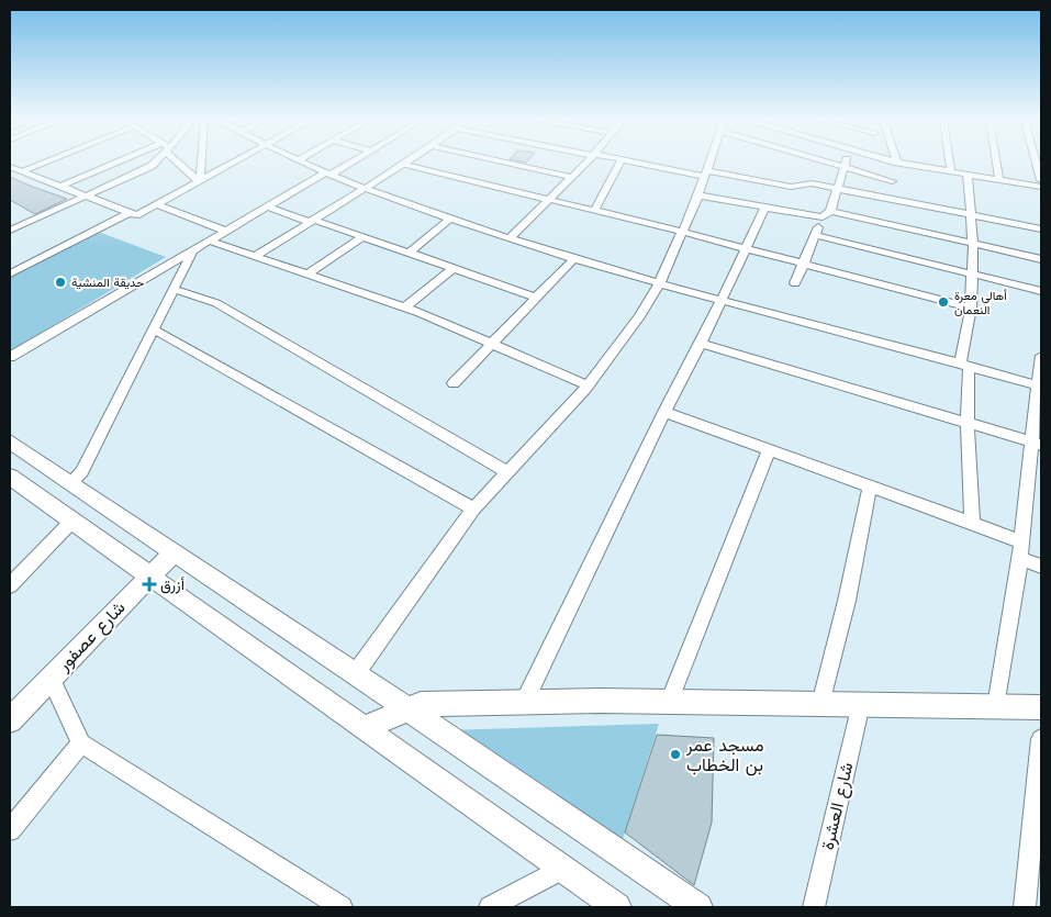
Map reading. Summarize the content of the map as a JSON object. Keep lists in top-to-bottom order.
{
  "streets": {
    "main road": ["شارع عصفور"],
    "street": ["شارع العشرة"]
  },
  "places": {
    "other": ["حديقة المنشية", "أهالي معرة النعمان", "مسجد عمر بن الخطاب"],
    "health": ["أزرق"]
  }
}
